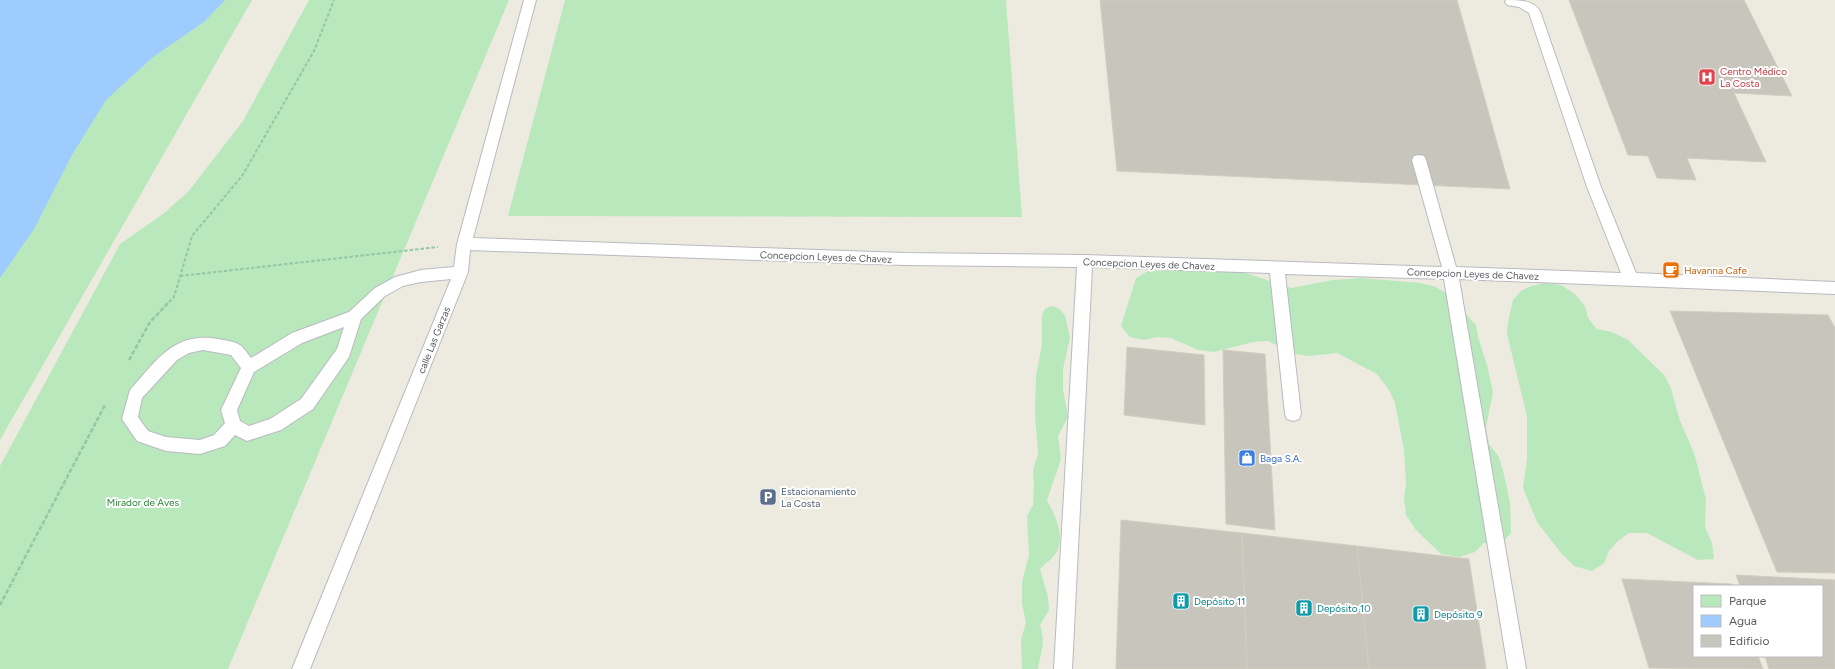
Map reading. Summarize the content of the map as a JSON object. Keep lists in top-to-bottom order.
{
  "streets": {
    "lane": ["Concepcion Leyes de Chavez", "calle Las Garzas"]
  },
  "crossings": [
    ["Concepcion Leyes de Chavez", "calle Las Garzas"]
  ],
  "parks": ["Mirador de Aves"],
  "places": {
    "hospital": ["Centro Médico La Costa"],
    "cafe": ["Havanna Cafe"],
    "shop": ["Baga S.A."],
    "parking": ["Estacionamiento La Costa"],
    "building": ["Depósito 11", "Depósito 10", "Depósito 9"]
  },
  "legend": ["Parque", "Agua", "Edificio"]
}
